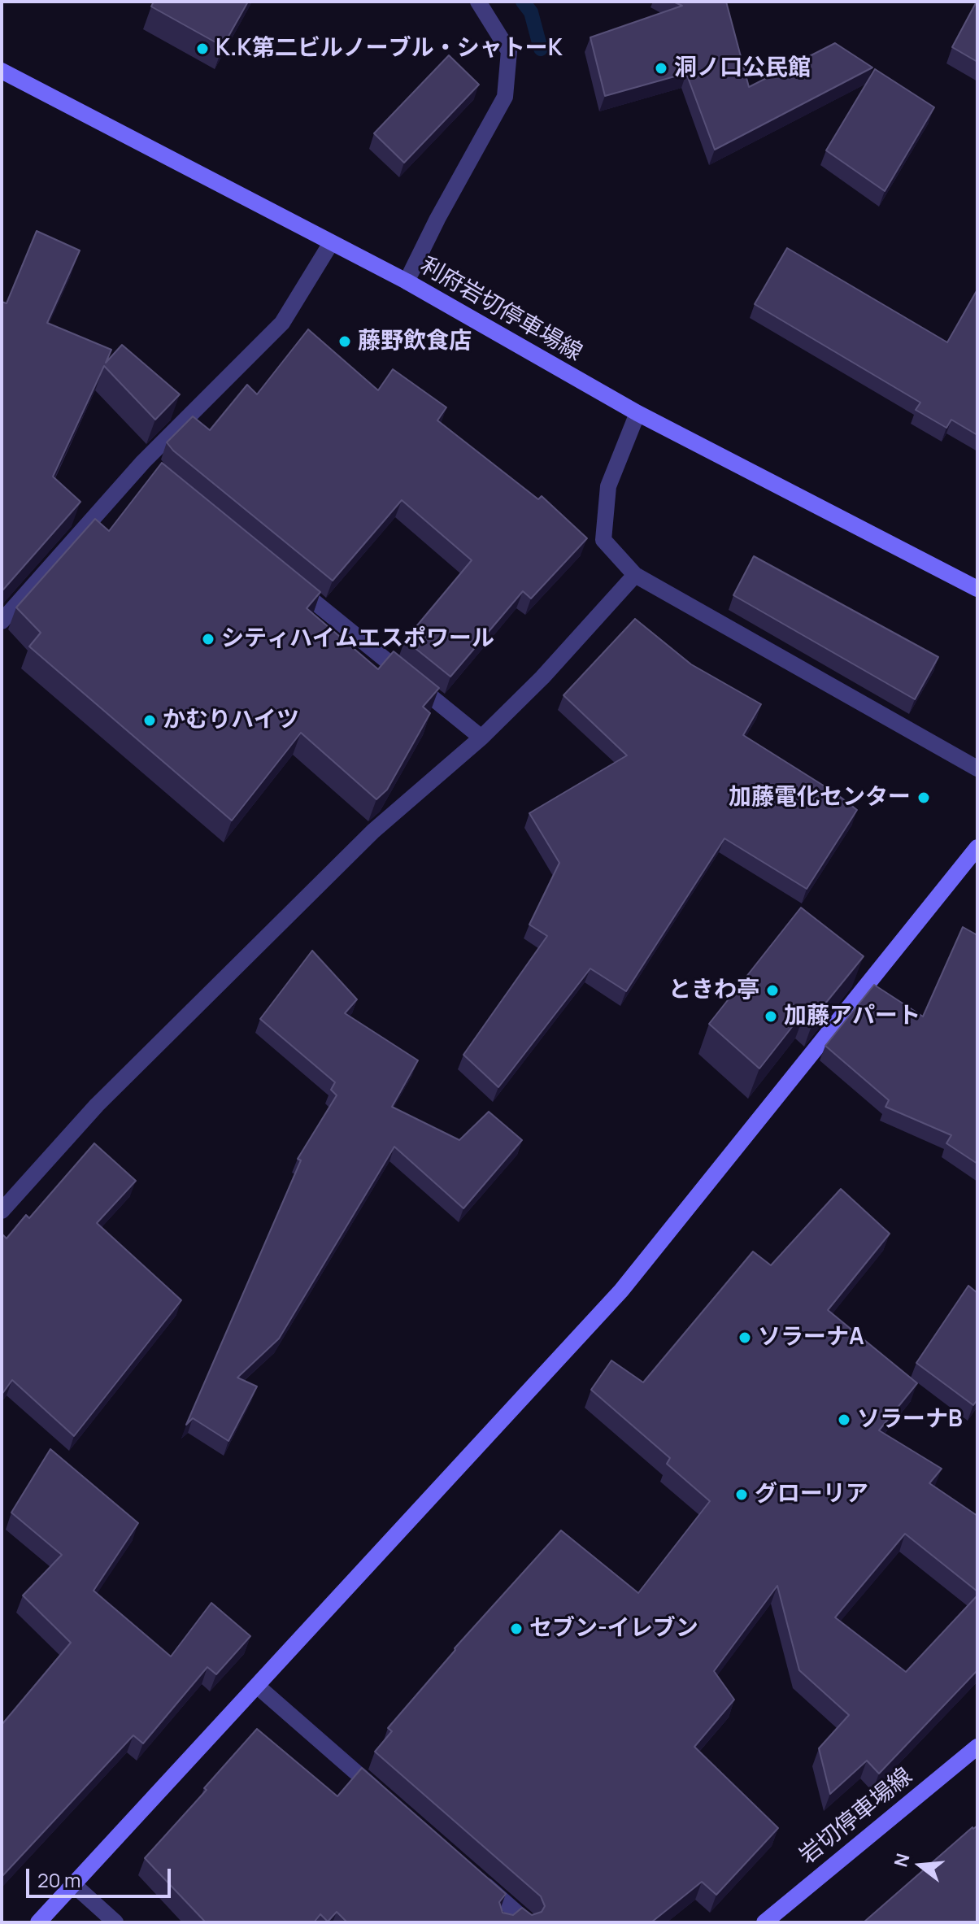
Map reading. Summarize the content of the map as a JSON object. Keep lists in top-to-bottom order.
{
  "streets": {
    "street": ["利府岩切停車場線", "岩切停車場線"]
  },
  "places": [
    "K.K第二ビルノーブル・シャトーK",
    "洞ノ口公民館",
    "藤野飲食店",
    "シティハイムエスポワール",
    "かむりハイツ",
    "加藤電化センター",
    "ときわ亭",
    "加藤アパート",
    "ソラーナA",
    "ソラーナB",
    "グローリア",
    "セブン-イレブン"
  ],
  "scale_bar": "20 m",
  "north": "left"
}
